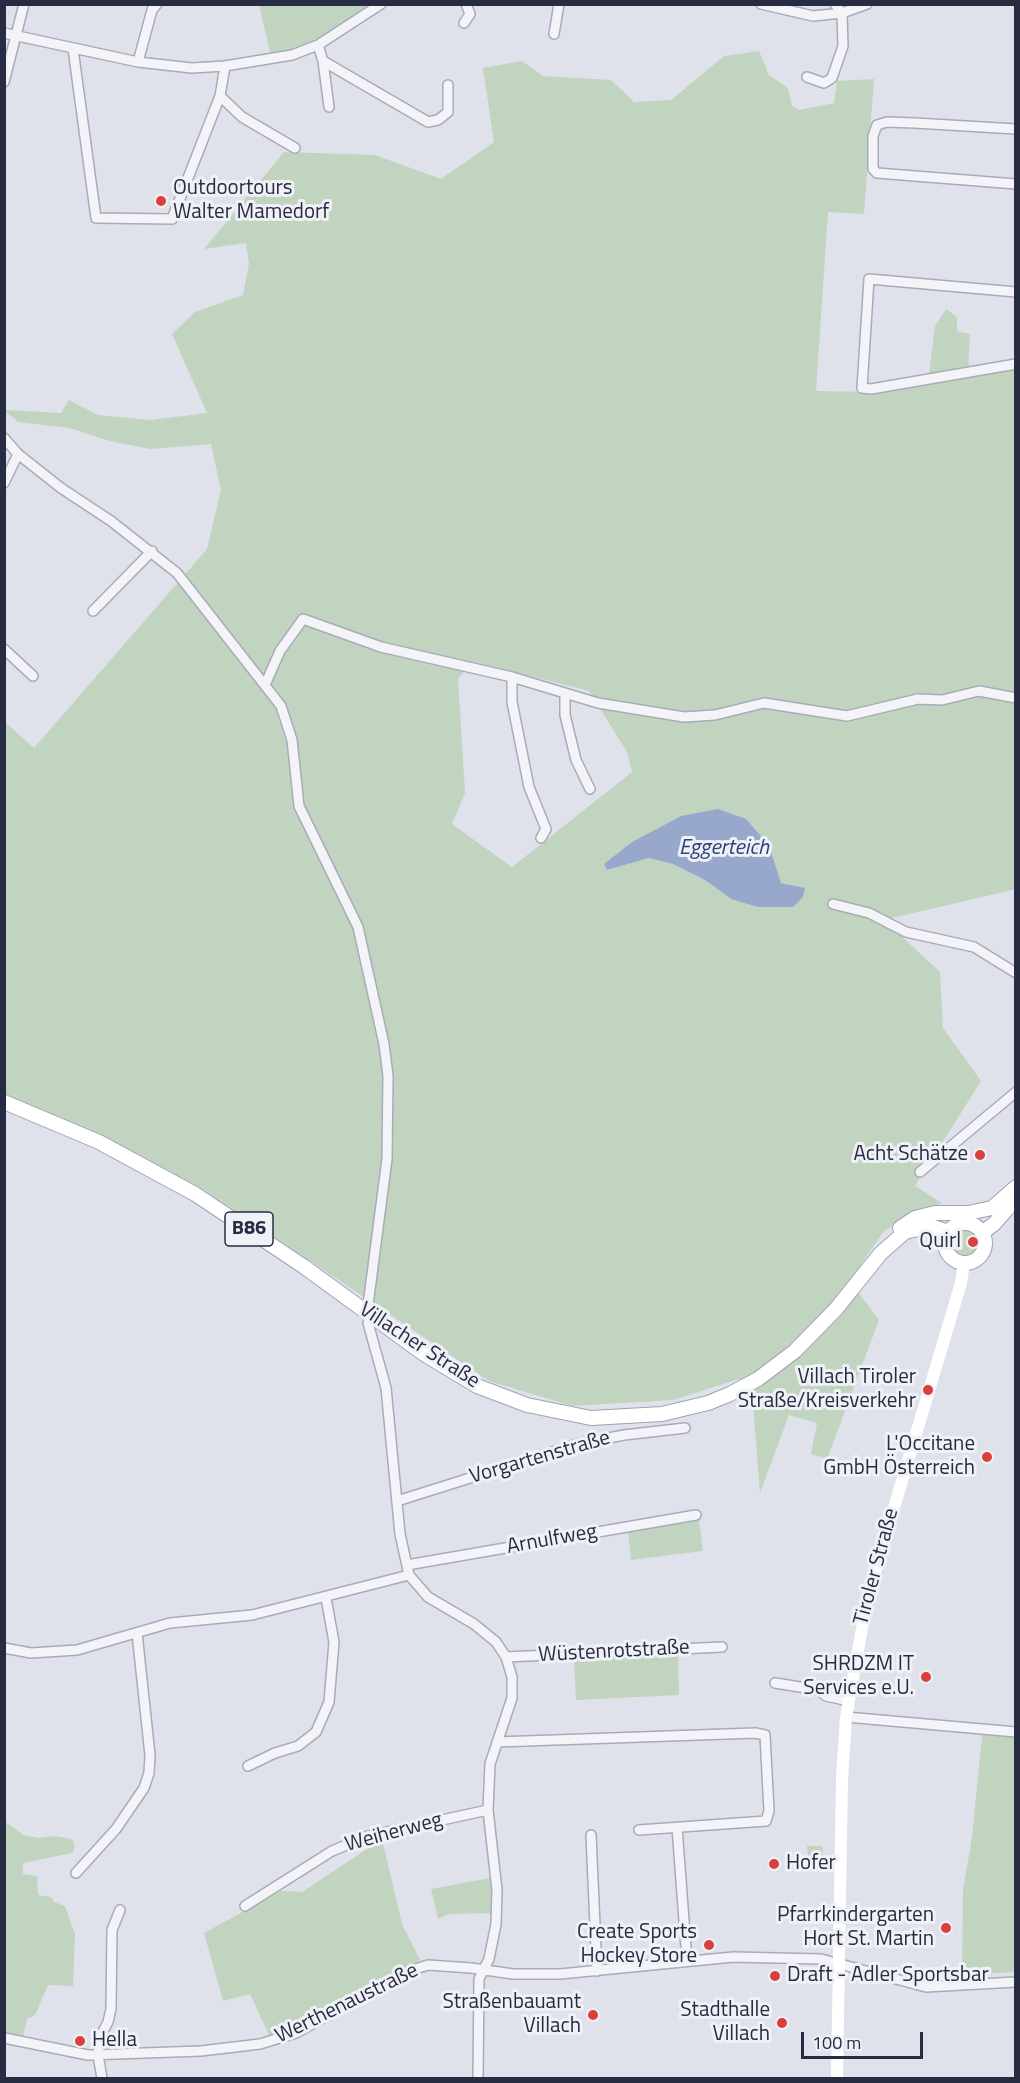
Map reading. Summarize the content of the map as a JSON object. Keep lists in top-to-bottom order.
{
  "streets": {
    "main road": ["B86", "Villacher Straße", "Tiroler Straße"],
    "street": [
      "Vorgartenstraße",
      "Arnulfweg",
      "Wüstenrotstraße",
      "Weiherweg",
      "Werthenaustraße"
    ]
  },
  "crossings": [
    ["B86", "Villacher Straße"],
    ["B86", "Tiroler Straße"],
    ["Tiroler Straße", "Werthenaustraße"]
  ],
  "water": ["Eggerteich"],
  "places": [
    "Outdoortours Walter Mamedorf",
    "Acht Schätze",
    "Quirl",
    "Villach Tiroler Straße/Kreisverkehr",
    "L'Occitane GmbH Österreich",
    "SHRDZM IT Services e.U.",
    "Hofer",
    "Pfarrkindergarten Hort St. Martin",
    "Create Sports Hockey Store",
    "Draft - Adler Sportsbar",
    "Straßenbauamt Villach",
    "Stadthalle Villach",
    "Hella"
  ],
  "scale_bar": "100 m"
}
